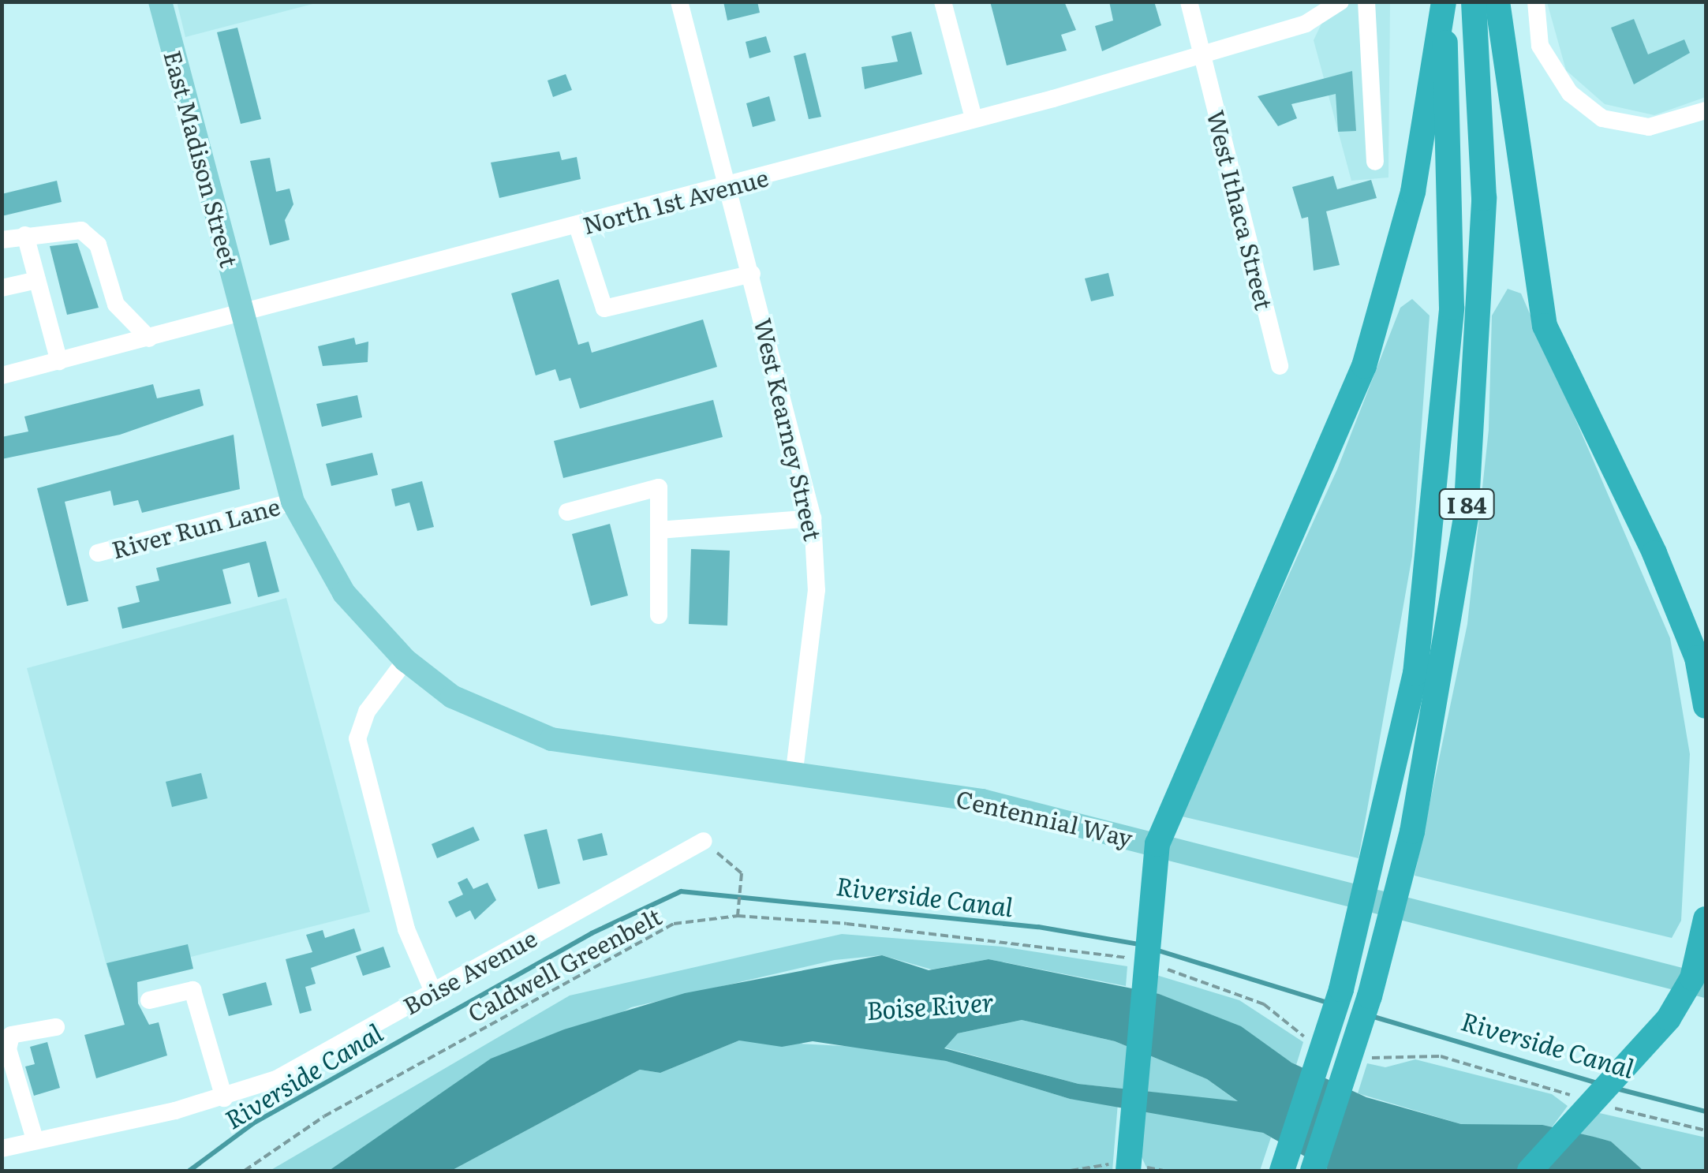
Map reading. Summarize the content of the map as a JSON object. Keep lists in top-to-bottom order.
{
  "streets": {
    "highway": ["I 84"],
    "main road": ["East Madison Street", "Centennial Way"],
    "street": [
      "North 1st Avenue",
      "West Ithaca Street",
      "West Kearney Street",
      "River Run Lane",
      "Boise Avenue"
    ],
    "path": ["Caldwell Greenbelt"]
  },
  "crossings": [
    ["East Madison Street", "North 1st Avenue"],
    ["East Madison Street", "River Run Lane"],
    ["East Madison Street", "Centennial Way"],
    ["North 1st Avenue", "West Ithaca Street"],
    ["North 1st Avenue", "West Kearney Street"],
    ["West Kearney Street", "Centennial Way"],
    ["River Run Lane", "Centennial Way"]
  ],
  "water": ["Riverside Canal", "Boise River"]
}
